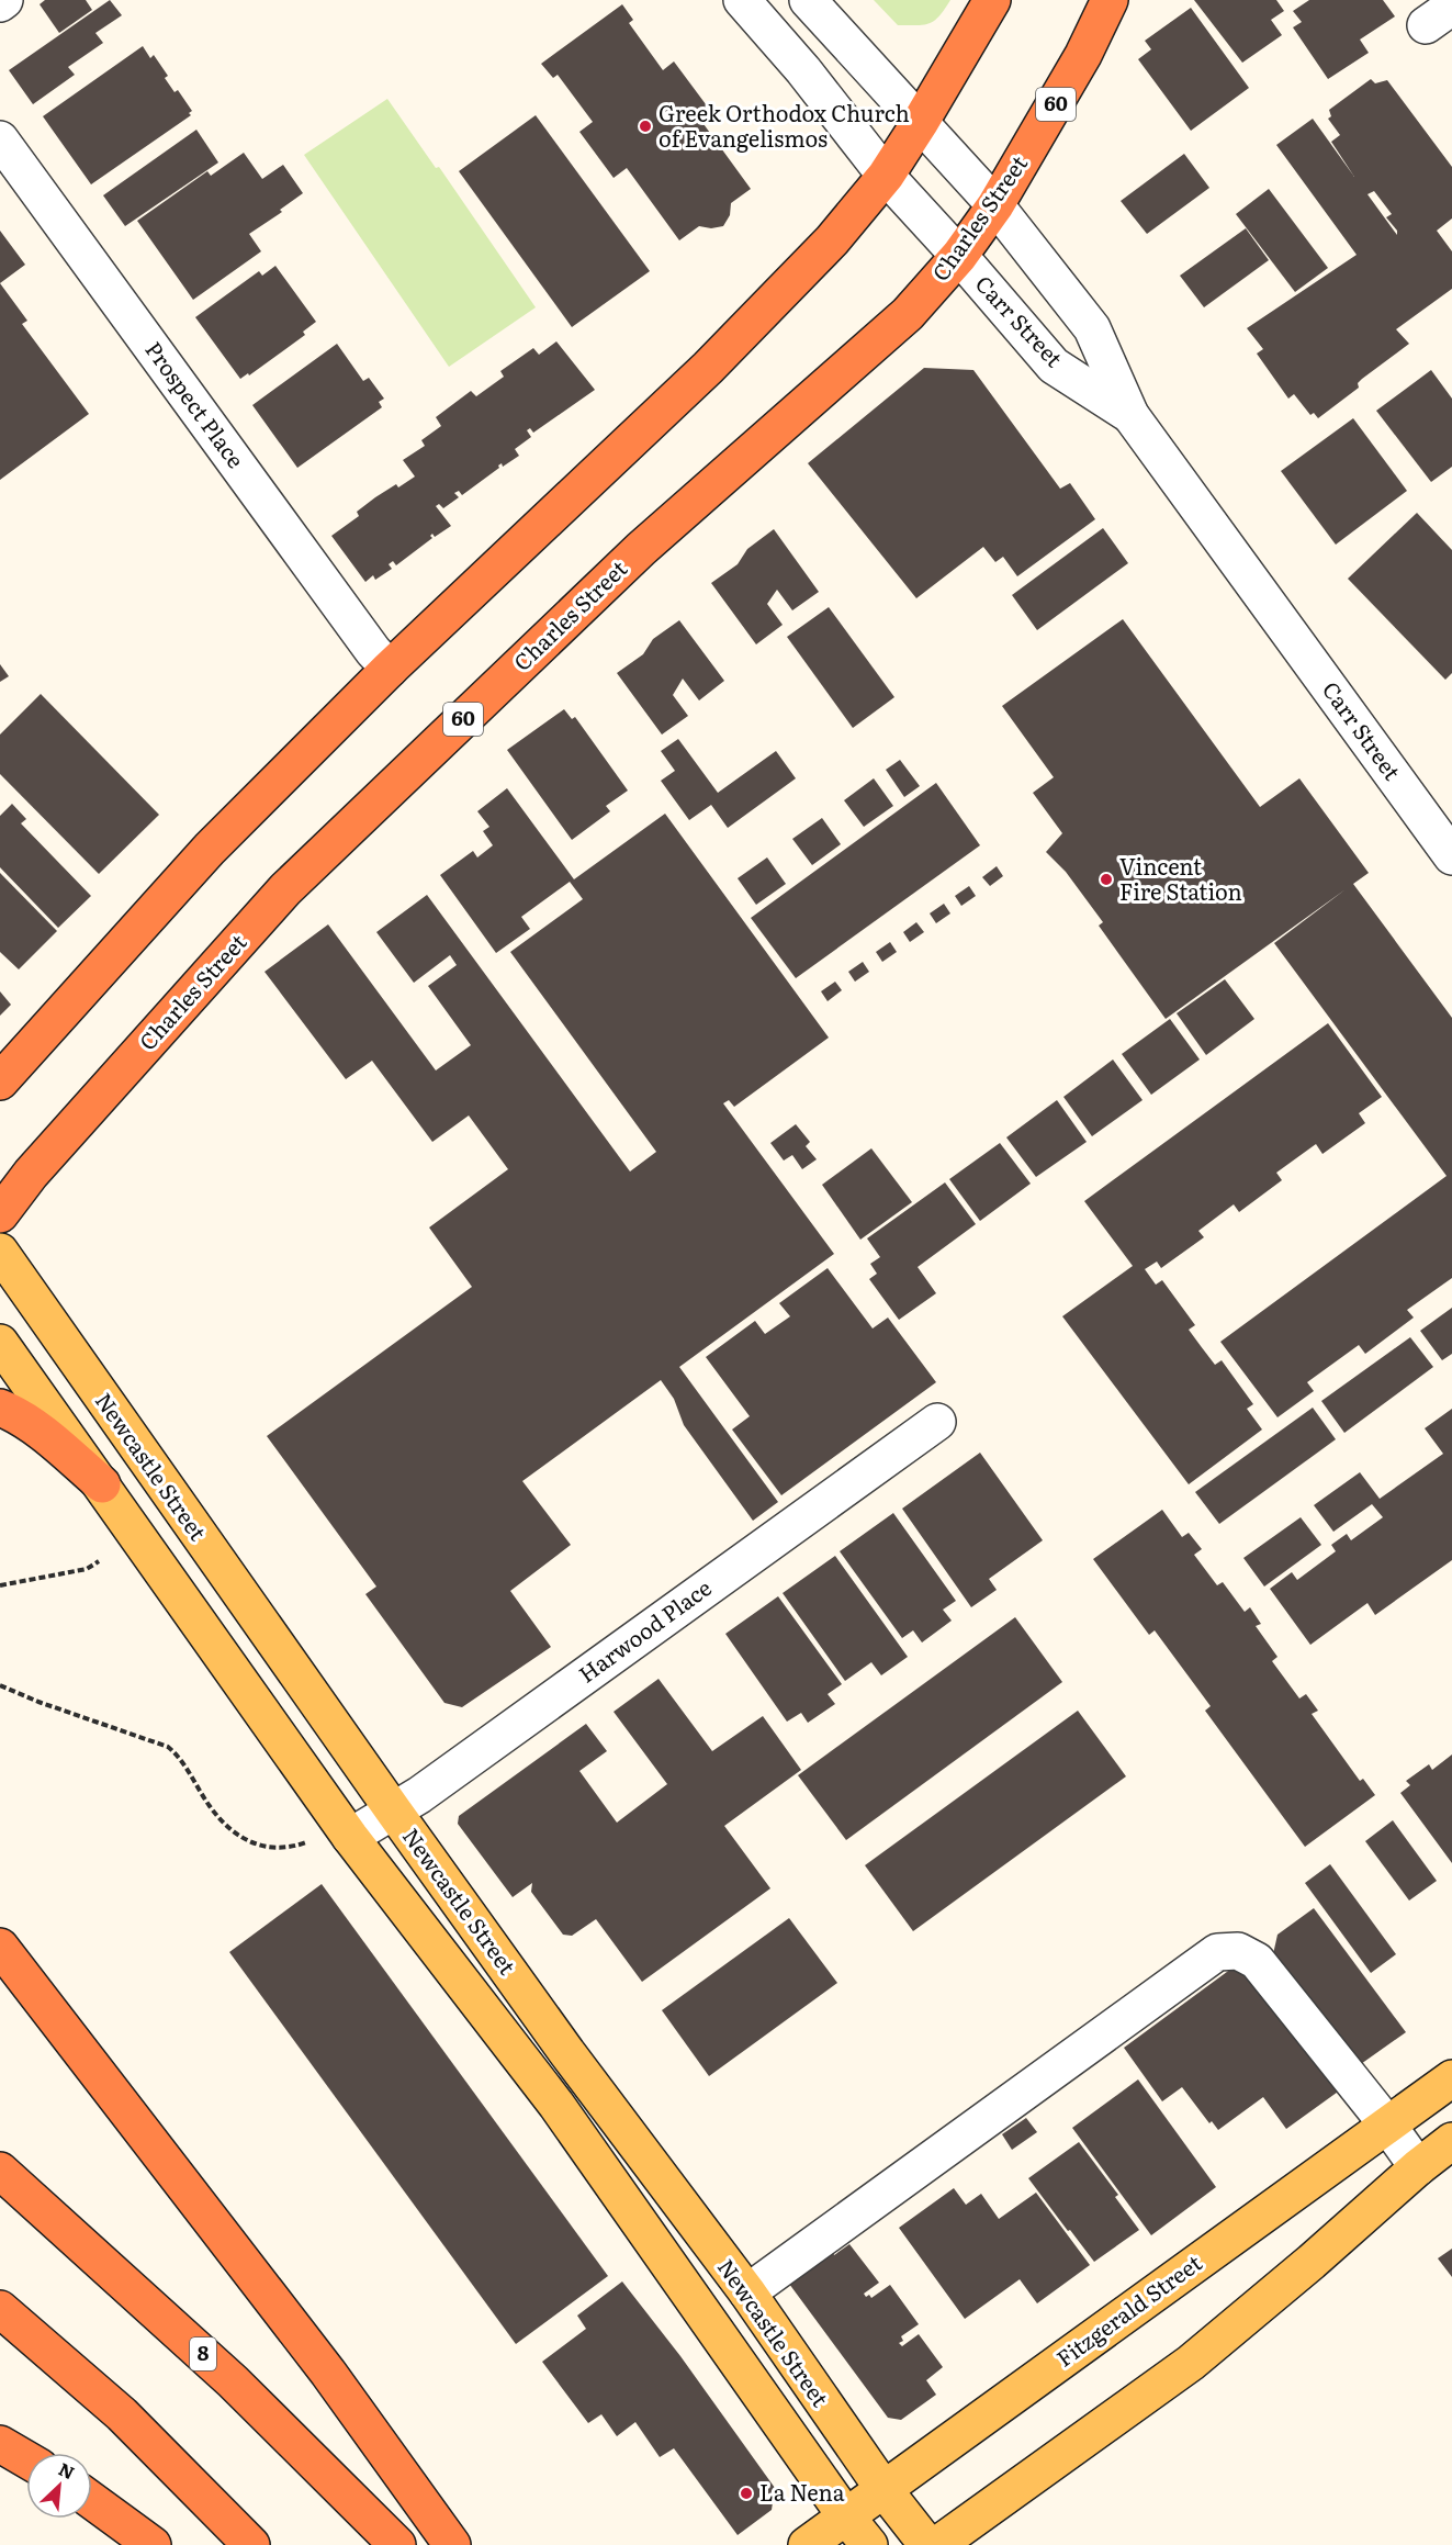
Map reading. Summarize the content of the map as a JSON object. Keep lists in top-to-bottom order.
{
  "streets": {
    "highway": ["60", "Charles Street", "8"],
    "main road": ["Newcastle Street", "Fitzgerald Street"],
    "street": ["Carr Street", "Prospect Place", "Harwood Place"]
  },
  "crossings": [
    ["Charles Street", "Carr Street"],
    ["Newcastle Street", "Harwood Place"],
    ["Newcastle Street", "Fitzgerald Street"]
  ],
  "places": ["Greek Orthodox Church of Evangelismos", "Vincent Fire Station", "La Nena"],
  "north": "top right"
}
